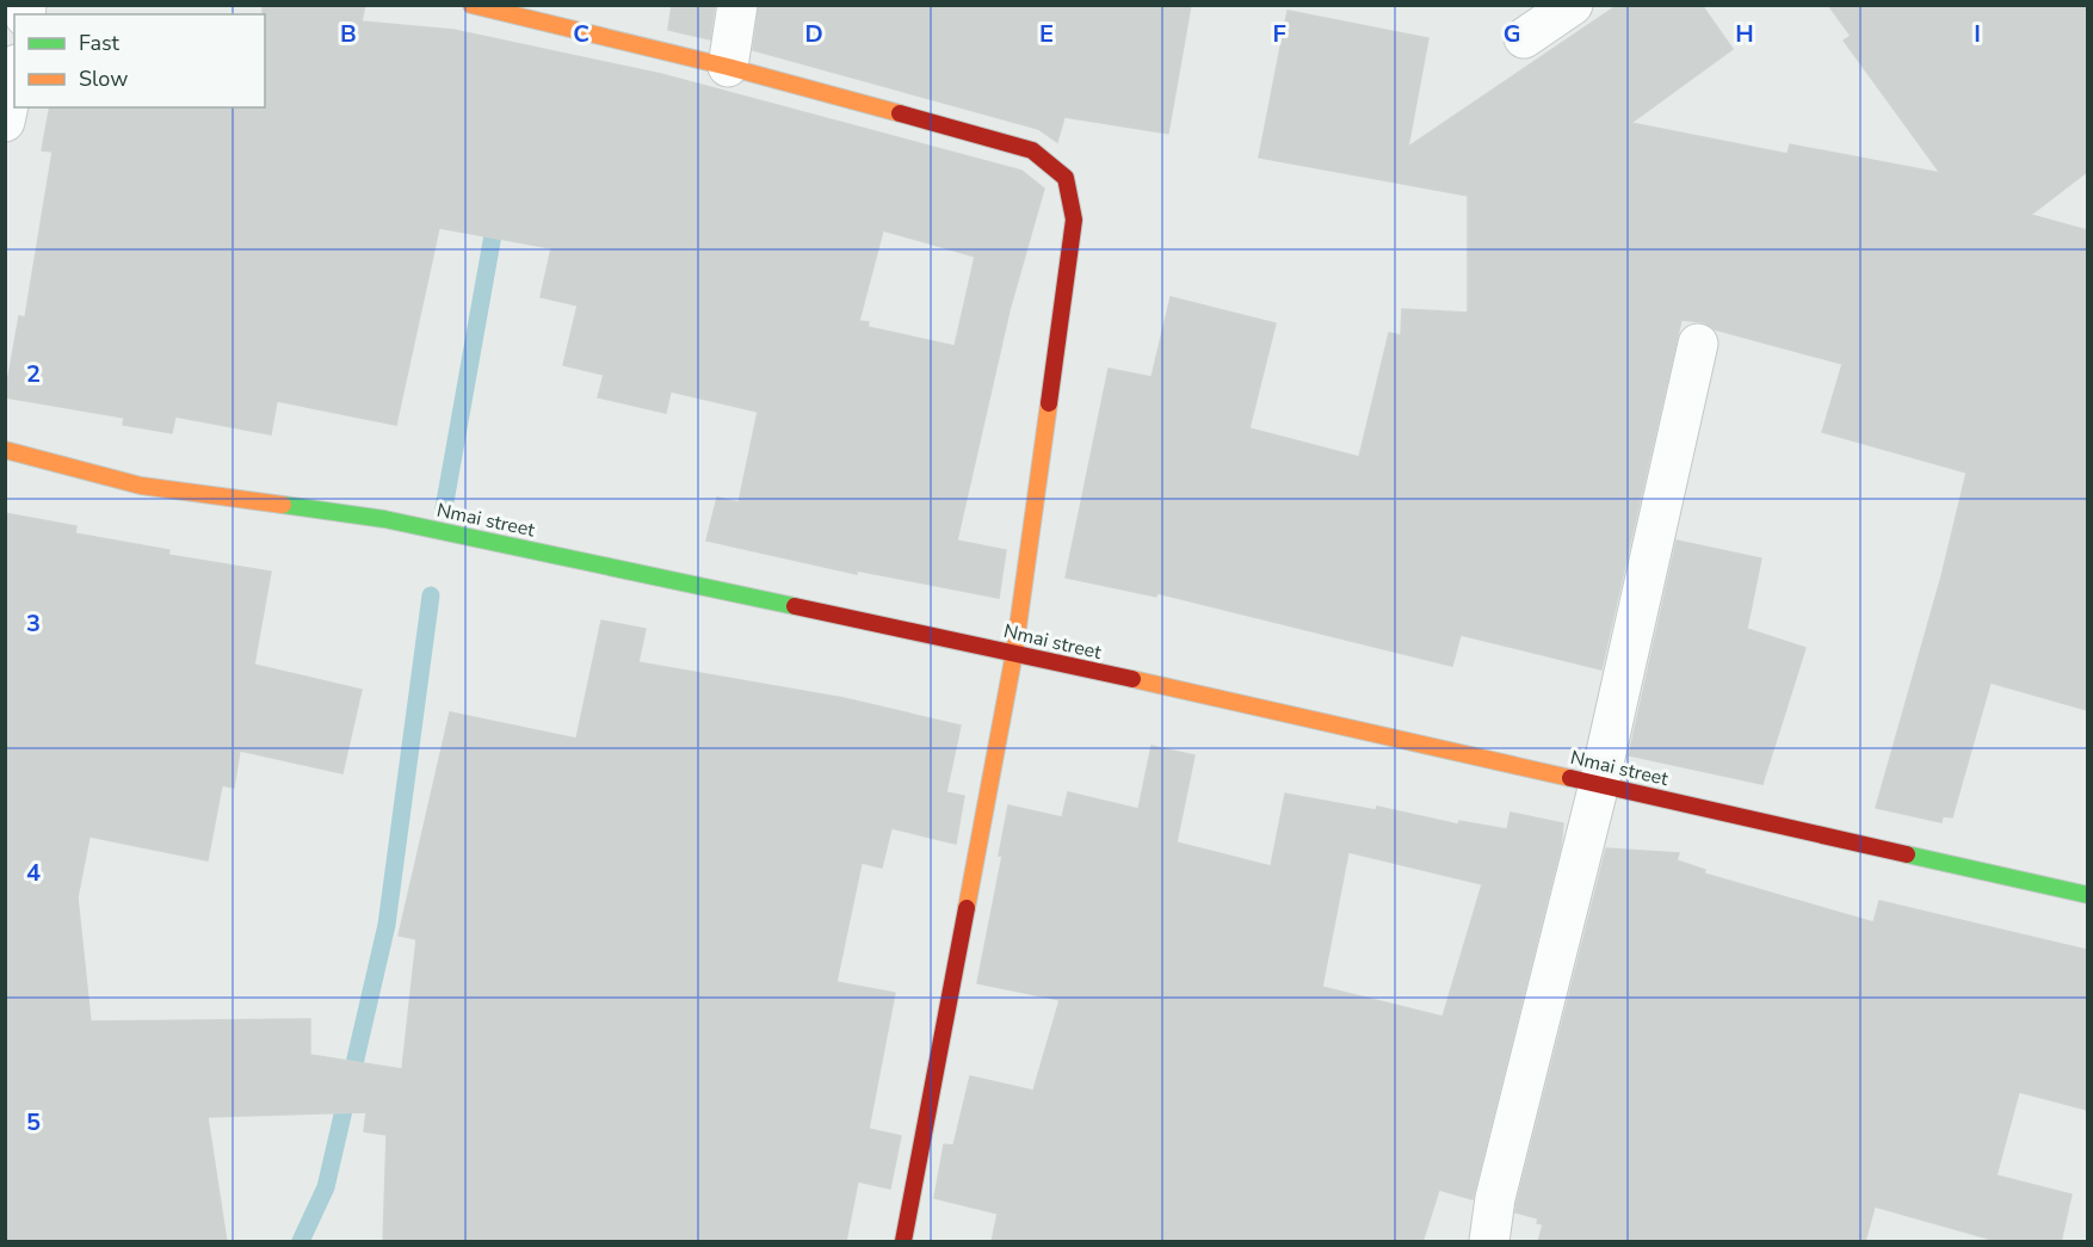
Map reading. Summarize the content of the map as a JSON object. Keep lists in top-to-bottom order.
{
  "streets": {
    "street": ["Nmai street"]
  },
  "legend": ["Fast", "Slow"],
  "grid": {
    "columns": [
      "B",
      "C",
      "D",
      "E",
      "F",
      "G",
      "H",
      "I"
    ],
    "rows": [
      "2",
      "3",
      "4",
      "5"
    ]
  }
}
